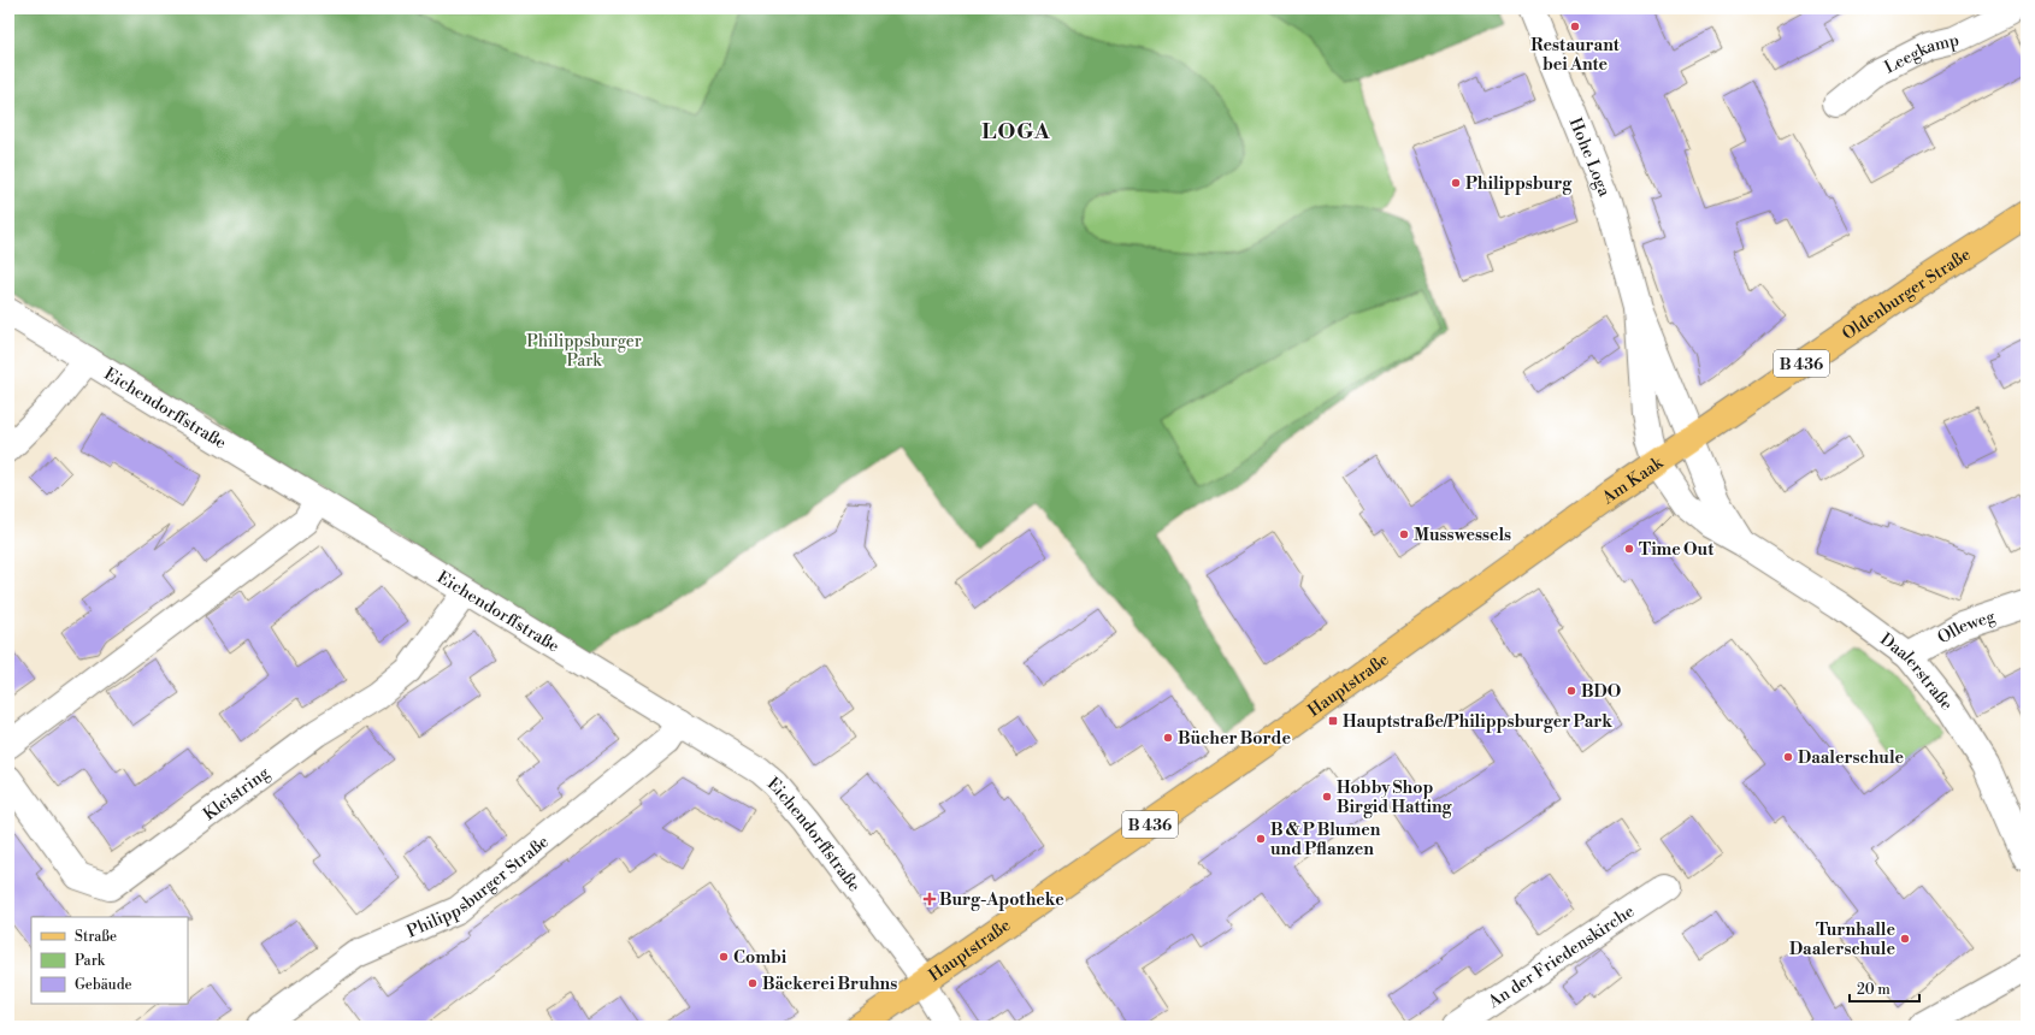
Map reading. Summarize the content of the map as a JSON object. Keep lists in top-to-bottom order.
{
  "streets": {
    "main road": [
      "Oldenburger Straße",
      "B 436",
      "Am Kaak",
      "Hauptstraße"
    ],
    "street": [
      "Leegkamp",
      "Hohe Loga",
      "Eichendorffstraße",
      "Olleweg",
      "Daalerstraße",
      "Kleistring",
      "Philippsburger Straße",
      "An der Friedenskirche"
    ]
  },
  "crossings": [
    ["Hohe Loga", "Oldenburger Straße"],
    ["Hohe Loga", "Am Kaak"],
    ["Hohe Loga", "Daalerstraße"],
    ["Oldenburger Straße", "Am Kaak"],
    ["Oldenburger Straße", "Daalerstraße"],
    ["Eichendorffstraße", "Hauptstraße"],
    ["Eichendorffstraße", "Kleistring"],
    ["Eichendorffstraße", "Philippsburger Straße"],
    ["Am Kaak", "Daalerstraße"],
    ["Am Kaak", "Hauptstraße"],
    ["Olleweg", "Daalerstraße"]
  ],
  "districts": ["LOGA"],
  "parks": ["Philippsburger Park"],
  "places": {
    "other": [
      "Restaurant bei Ante",
      "Philippsburg",
      "Musswessels",
      "Time Out",
      "BDO",
      "Bücher Borde",
      "Daalerschule",
      "Hobby Shop Birgid Hatting",
      "B & P Blumen und Pflanzen",
      "Turnhalle Daalerschule",
      "Combi",
      "Bäckerei Bruhns"
    ],
    "transit": ["Hauptstraße/Philippsburger Park"],
    "health": ["Burg-Apotheke"]
  },
  "legend": ["Straße", "Park", "Gebäude"],
  "scale_bar": "20 m"
}
